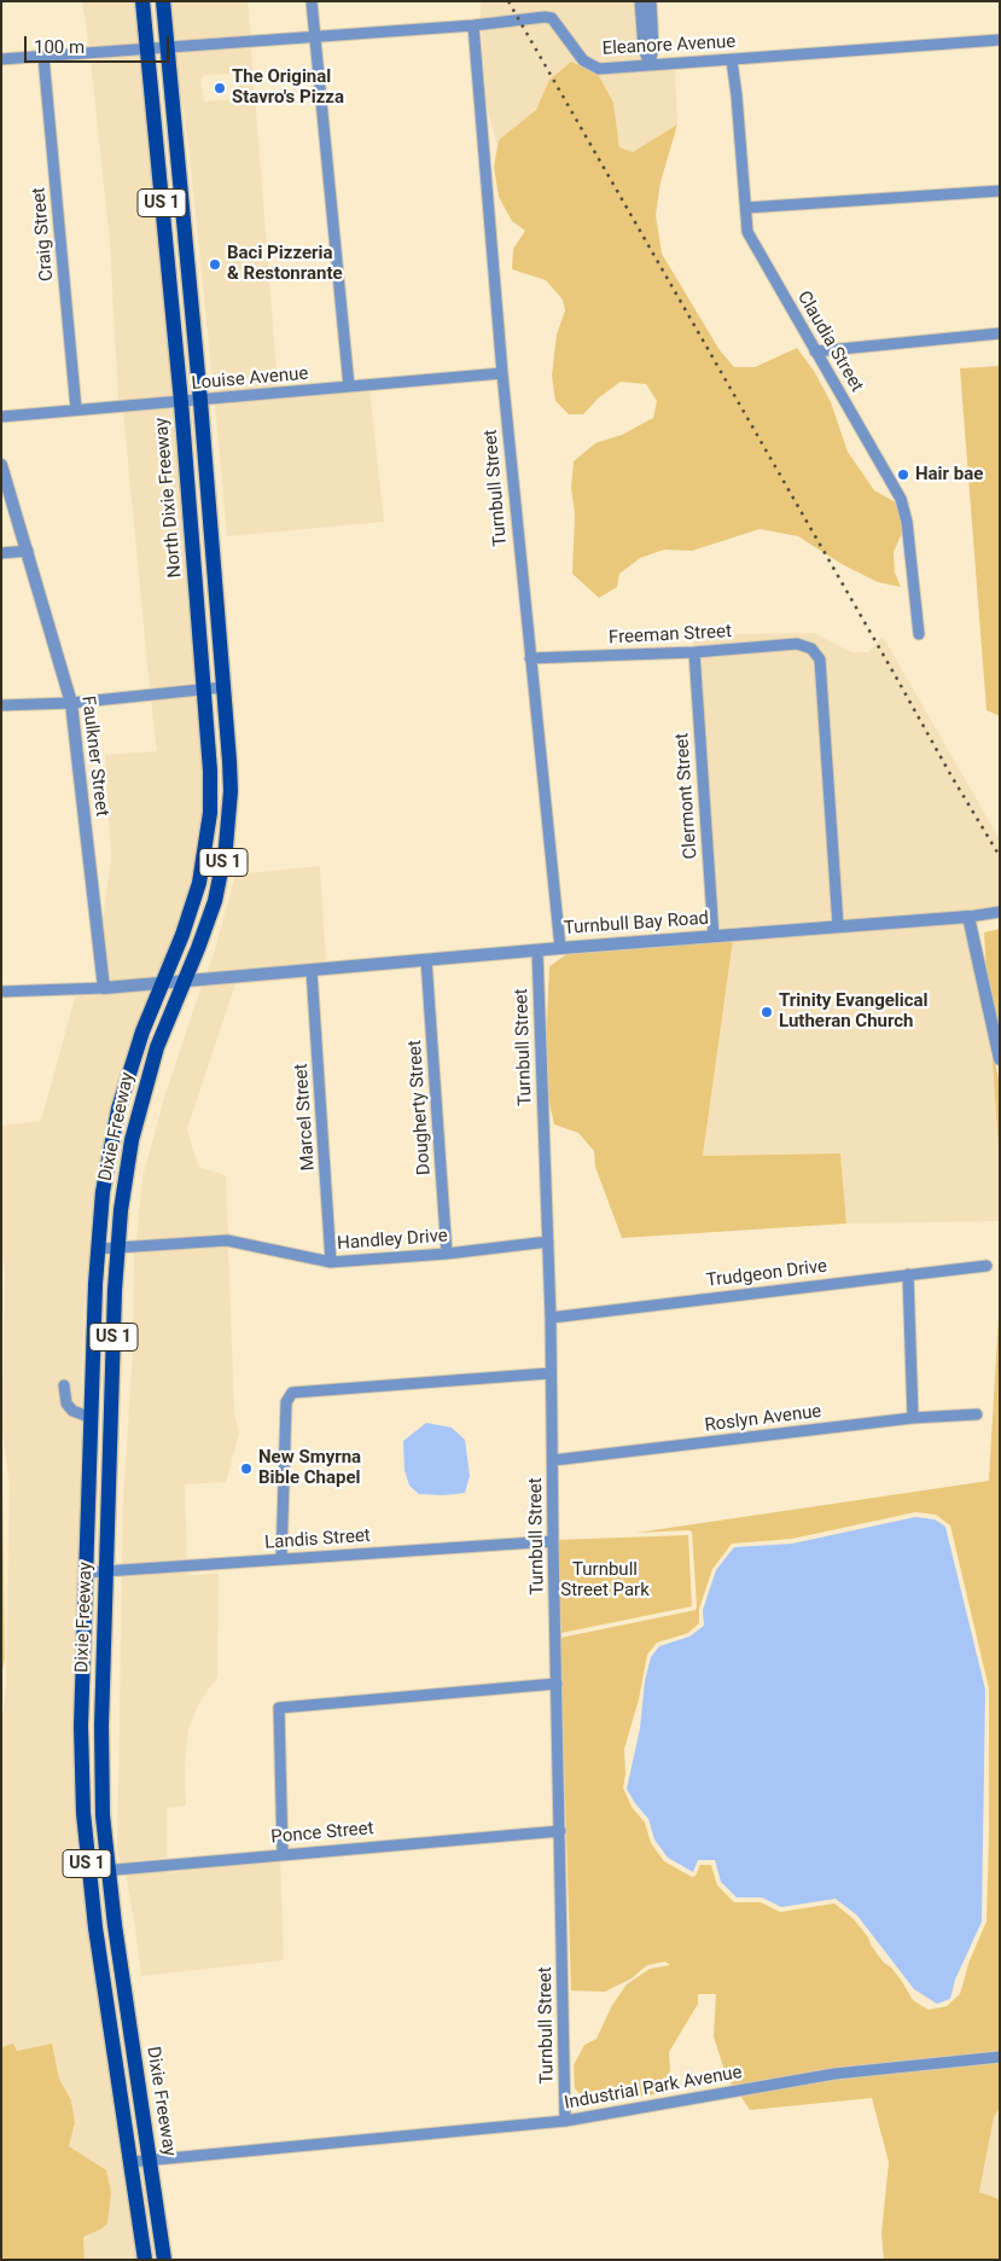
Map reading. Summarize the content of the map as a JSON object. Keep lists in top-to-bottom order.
{
  "streets": {
    "main road": ["US 1", "North Dixie Freeway", "Dixie Freeway"],
    "street": [
      "Eleanore Avenue",
      "Craig Street",
      "Claudia Street",
      "Louise Avenue",
      "Turnbull Street",
      "Freeman Street",
      "Faulkner Street",
      "Clermont Street",
      "Turnbull Bay Road",
      "Dougherty Street",
      "Marcel Street",
      "Handley Drive",
      "Trudgeon Drive",
      "Roslyn Avenue",
      "Landis Street",
      "Ponce Street",
      "Industrial Park Avenue"
    ]
  },
  "crossings": [
    ["Eleanore Avenue", "US 1"],
    ["Eleanore Avenue", "Craig Street"],
    ["Eleanore Avenue", "Claudia Street"],
    ["Eleanore Avenue", "Turnbull Street"],
    ["Eleanore Avenue", "North Dixie Freeway"],
    ["US 1", "Louise Avenue"],
    ["US 1", "Turnbull Bay Road"],
    ["US 1", "Dixie Freeway"],
    ["Craig Street", "Louise Avenue"],
    ["Louise Avenue", "Turnbull Street"],
    ["Louise Avenue", "North Dixie Freeway"],
    ["Turnbull Street", "Freeman Street"],
    ["Turnbull Street", "Turnbull Bay Road"],
    ["Turnbull Street", "Handley Drive"],
    ["Turnbull Street", "Trudgeon Drive"],
    ["Turnbull Street", "Roslyn Avenue"],
    ["Turnbull Street", "Landis Street"],
    ["Turnbull Street", "Ponce Street"],
    ["Turnbull Street", "Industrial Park Avenue"],
    ["North Dixie Freeway", "Turnbull Bay Road"],
    ["North Dixie Freeway", "Dixie Freeway"],
    ["Freeman Street", "Clermont Street"],
    ["Freeman Street", "Turnbull Bay Road"],
    ["Faulkner Street", "Turnbull Bay Road"],
    ["Clermont Street", "Turnbull Bay Road"],
    ["Turnbull Bay Road", "Dougherty Street"],
    ["Turnbull Bay Road", "Marcel Street"],
    ["Turnbull Bay Road", "Dixie Freeway"],
    ["Dougherty Street", "Handley Drive"],
    ["Marcel Street", "Handley Drive"],
    ["Dixie Freeway", "Handley Drive"],
    ["Dixie Freeway", "Landis Street"],
    ["Dixie Freeway", "Ponce Street"],
    ["Dixie Freeway", "Industrial Park Avenue"]
  ],
  "parks": ["Turnbull Street Park"],
  "places": [
    "The Original Stavro's Pizza",
    "Baci Pizzeria & Restonrante",
    "Hair bae",
    "Trinity Evangelical Lutheran Church",
    "New Smyrna Bible Chapel"
  ],
  "scale_bar": "100 m"
}
